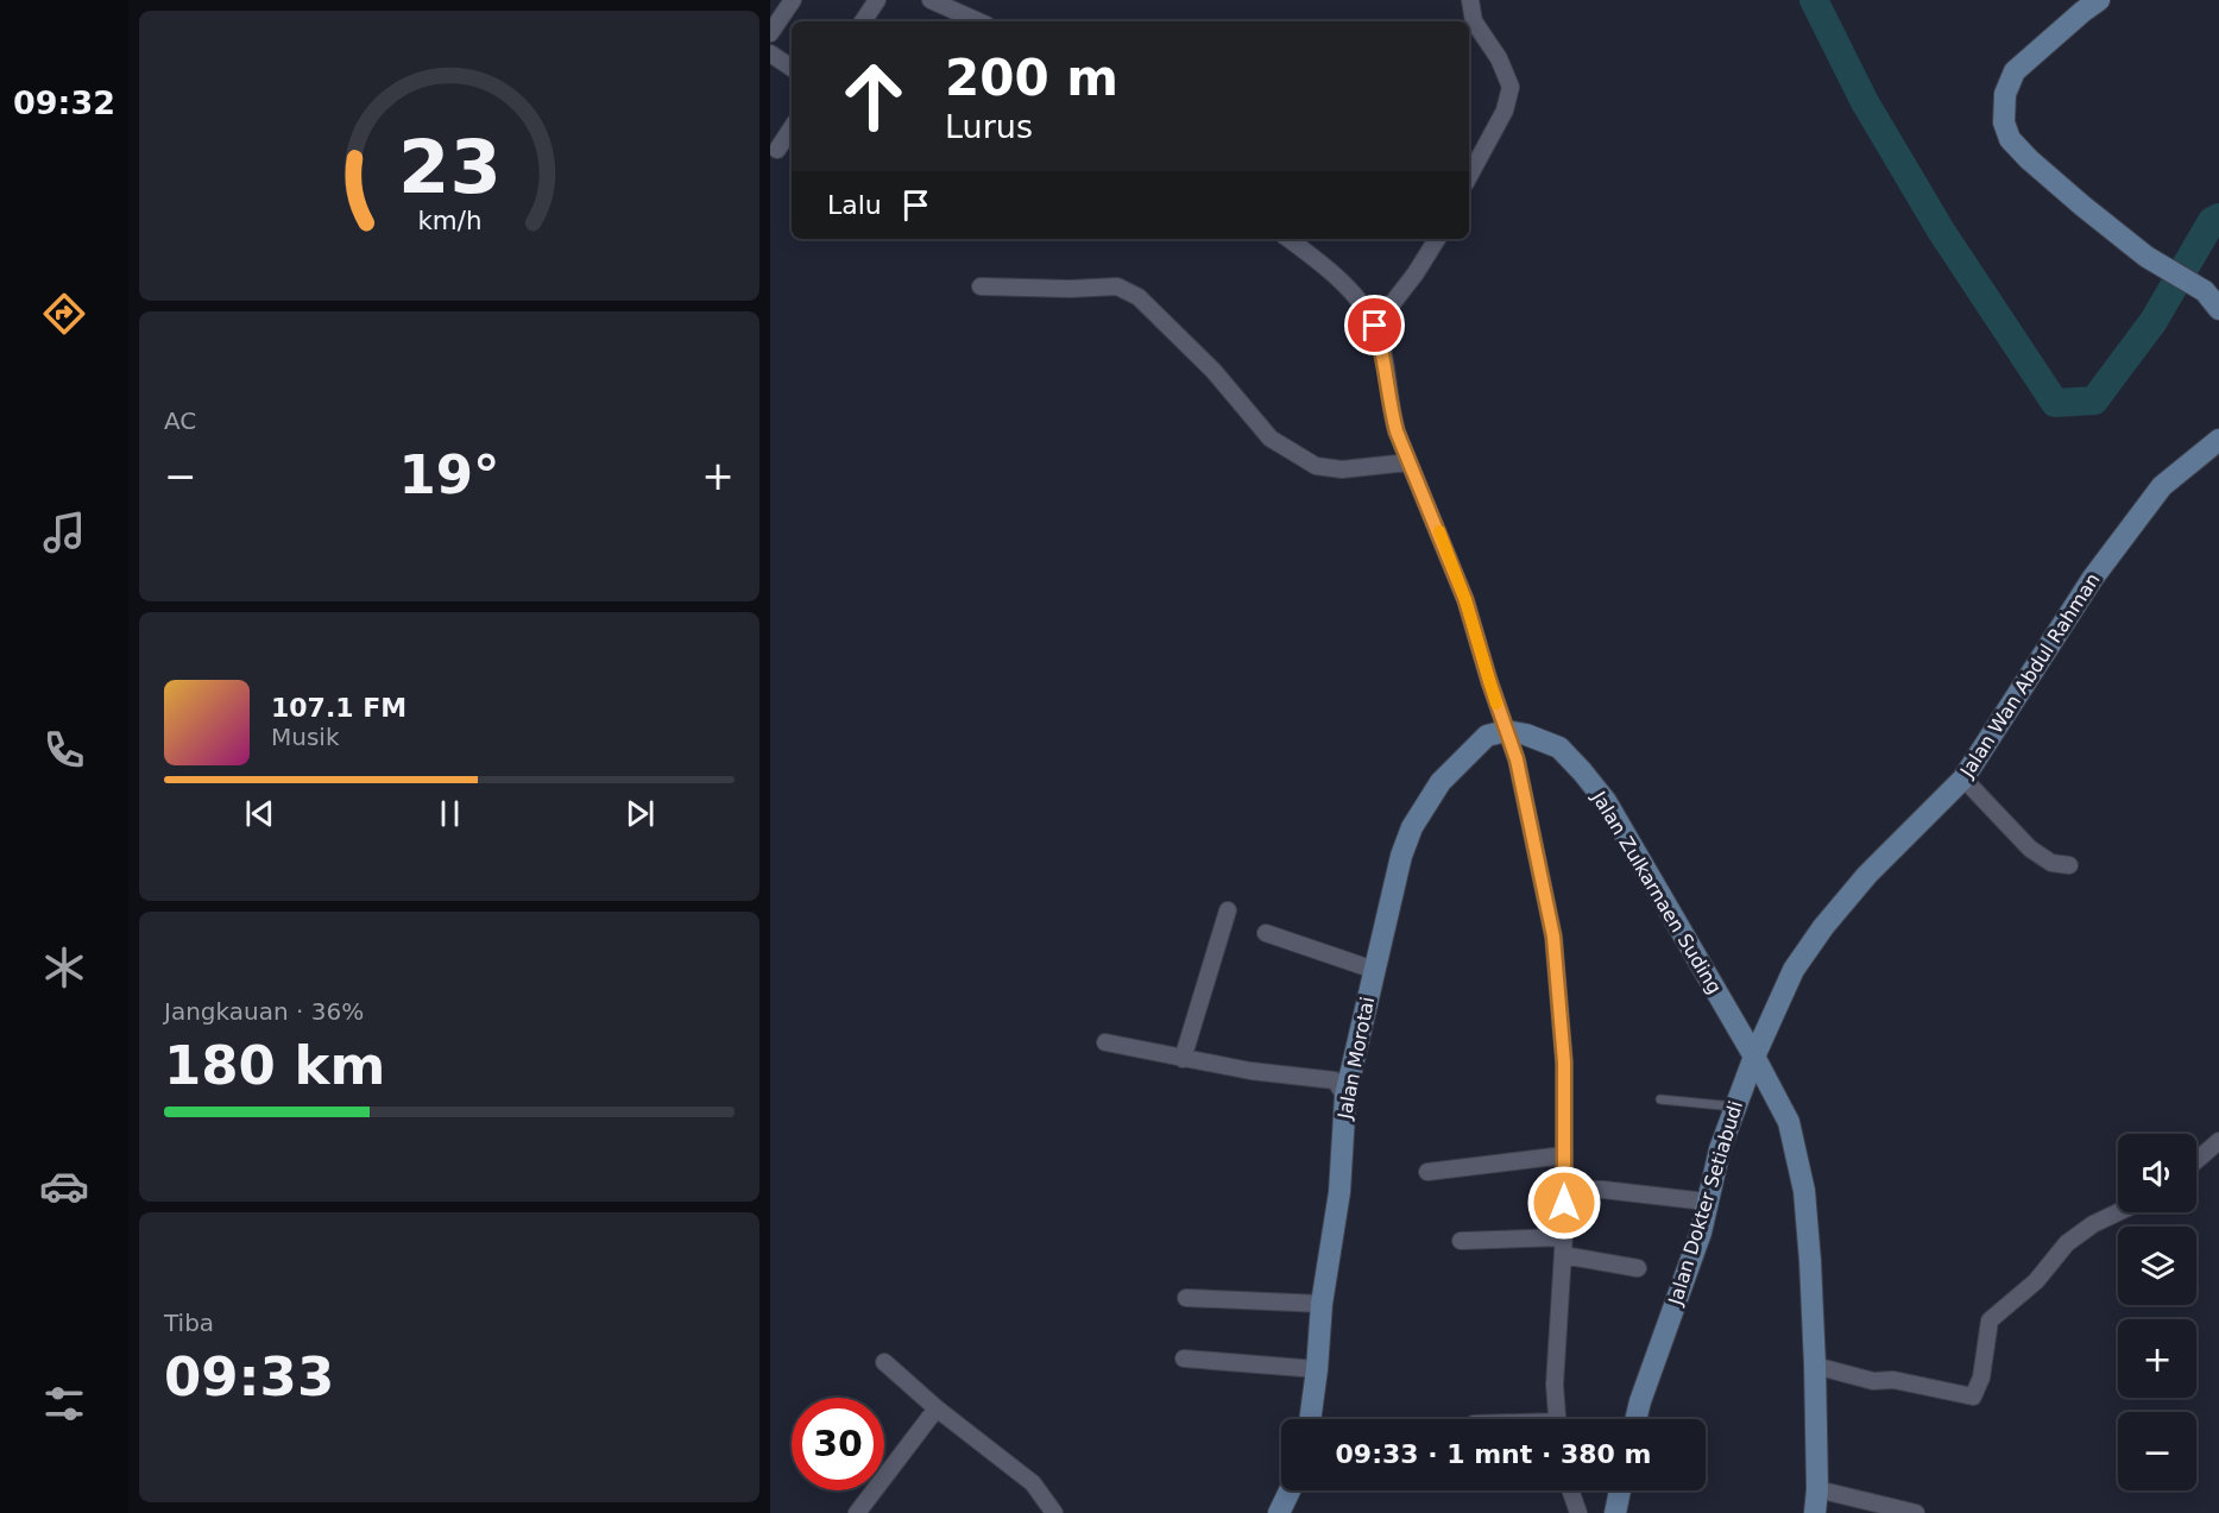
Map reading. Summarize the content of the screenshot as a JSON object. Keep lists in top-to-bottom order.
{
  "streets": {
    "street": [
      "Jalan Wan Abdul Rahman",
      "Jalan Zulkarnaen Suding",
      "Jalan Morotai",
      "Jalan Dokter Setiabudi"
    ]
  },
  "crossings": [
    ["Jalan Wan Abdul Rahman", "Jalan Zulkarnaen Suding"],
    ["Jalan Wan Abdul Rahman", "Jalan Dokter Setiabudi"],
    ["Jalan Zulkarnaen Suding", "Jalan Morotai"],
    ["Jalan Zulkarnaen Suding", "Jalan Dokter Setiabudi"]
  ],
  "page": {
    "tabs": "09:32",
    "turn": ["200 m", "Lurus"],
    "then": "Lalu",
    "tile": [
      "AC",
      ["Jangkauan · 36%", "180 km"],
      ["Tiba", "09:33"]
    ],
    "heat": ["−", "19°", "+"],
    "song": ["107.1 FM", "Musik"],
    "map_buttons": ["+", "−"],
    "limit": "30",
    "trip": "09:33 · 1 mnt · 380 m",
    "gauge": ["23", "km/h"]
  }
}
